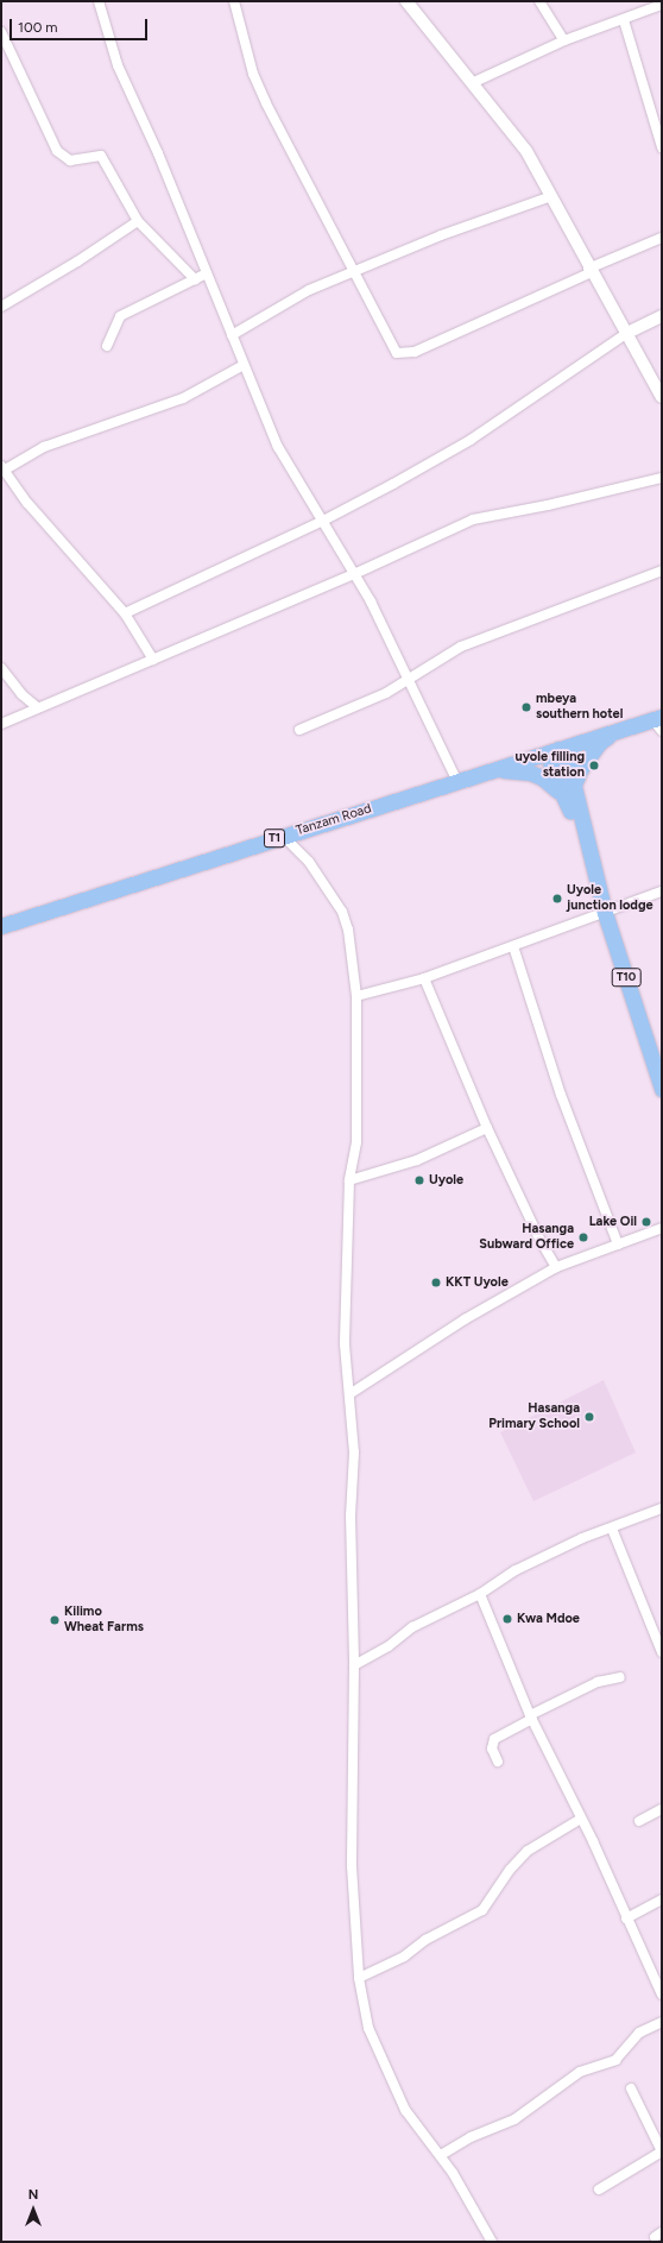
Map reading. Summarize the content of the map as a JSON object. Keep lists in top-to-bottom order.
{
  "streets": {
    "highway": ["Tanzam Road", "T1", "T10"]
  },
  "crossings": [
    ["Tanzam Road", "T1"],
    ["Tanzam Road", "T10"],
    ["T1", "T10"]
  ],
  "places": [
    "mbeya southern hotel",
    "uyole filling station",
    "Uyole junction lodge",
    "Uyole",
    "Lake Oil",
    "Hasanga Subward Office",
    "KKT Uyole",
    "Hasanga Primary School",
    "Kwa Mdoe",
    "Kilimo Wheat Farms"
  ],
  "scale_bar": "100 m",
  "north": "top"
}
